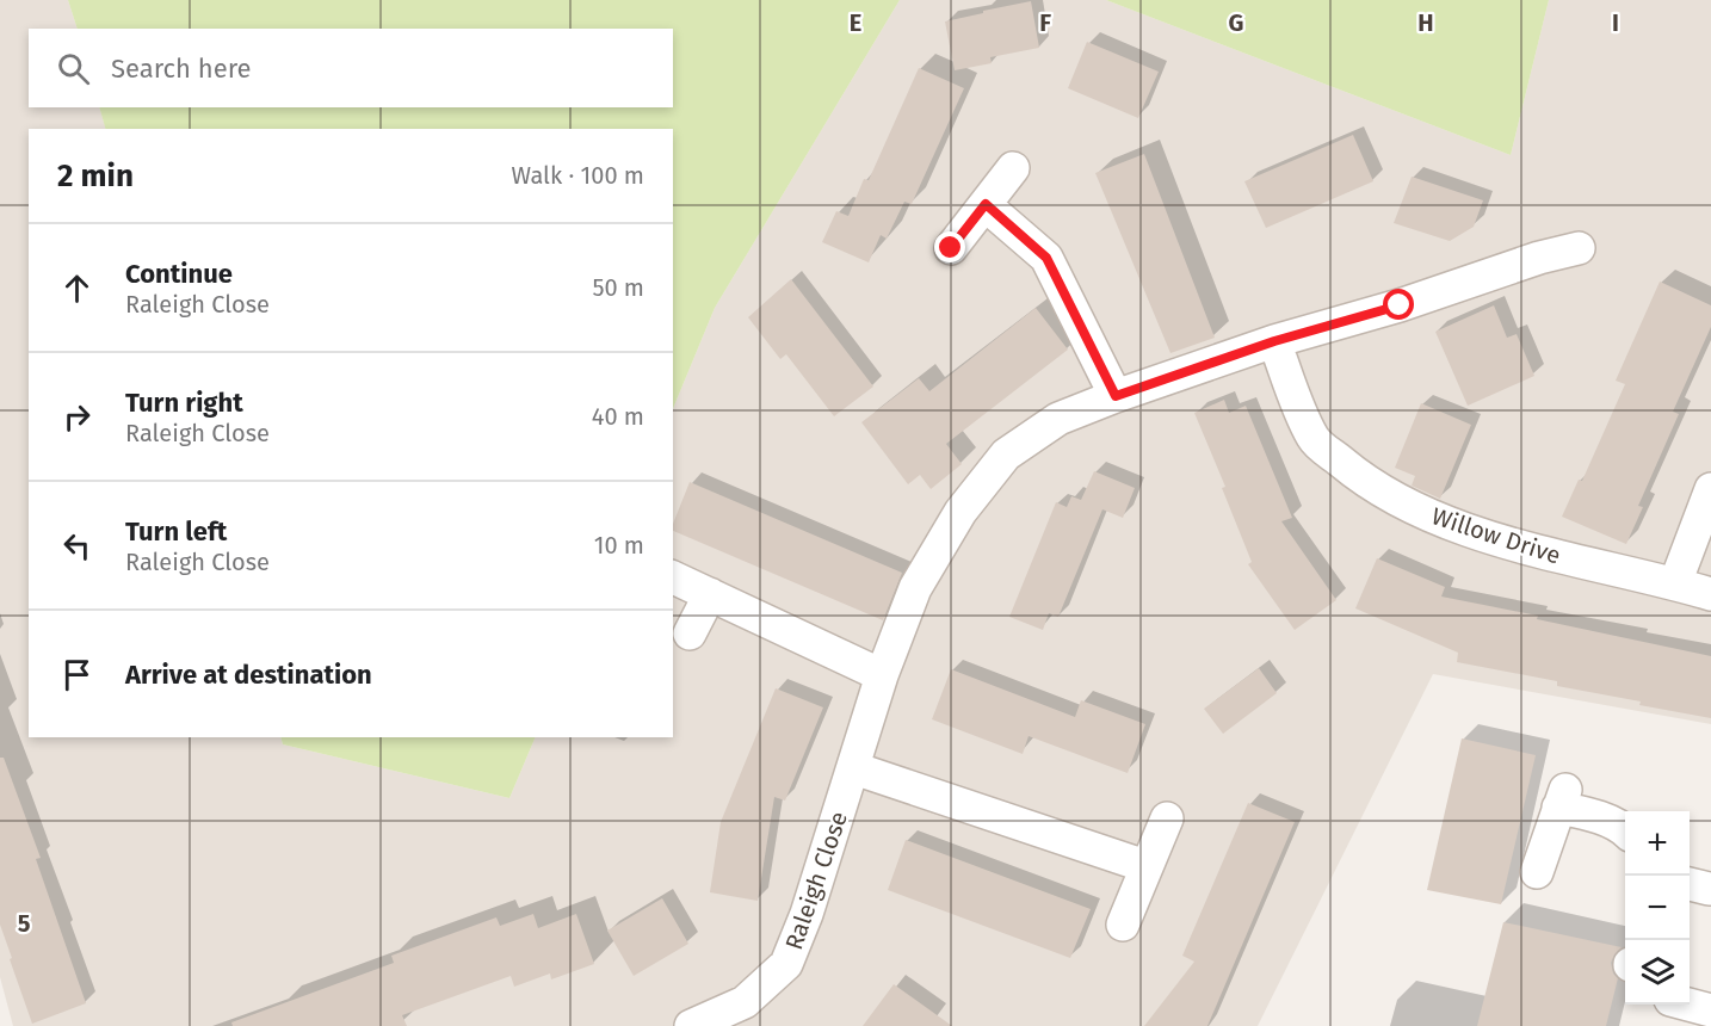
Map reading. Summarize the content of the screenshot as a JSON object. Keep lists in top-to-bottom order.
{
  "streets": {
    "street": ["Willow Drive", "Raleigh Close"]
  },
  "crossings": [
    ["Willow Drive", "Raleigh Close"]
  ],
  "page": {
    "search": "Search here",
    "heading": ["2 min", "Walk · 100 m"],
    "list": [
      ["Continue", "Raleigh Close", "50 m"],
      ["Turn right", "Raleigh Close", "40 m"],
      ["Turn left", "Raleigh Close", "10 m"],
      "Arrive at destination"
    ],
    "map_buttons": ["+", "−"]
  },
  "grid": {
    "columns": [
      "E",
      "F",
      "G",
      "H",
      "I"
    ],
    "rows": ["5"]
  }
}
